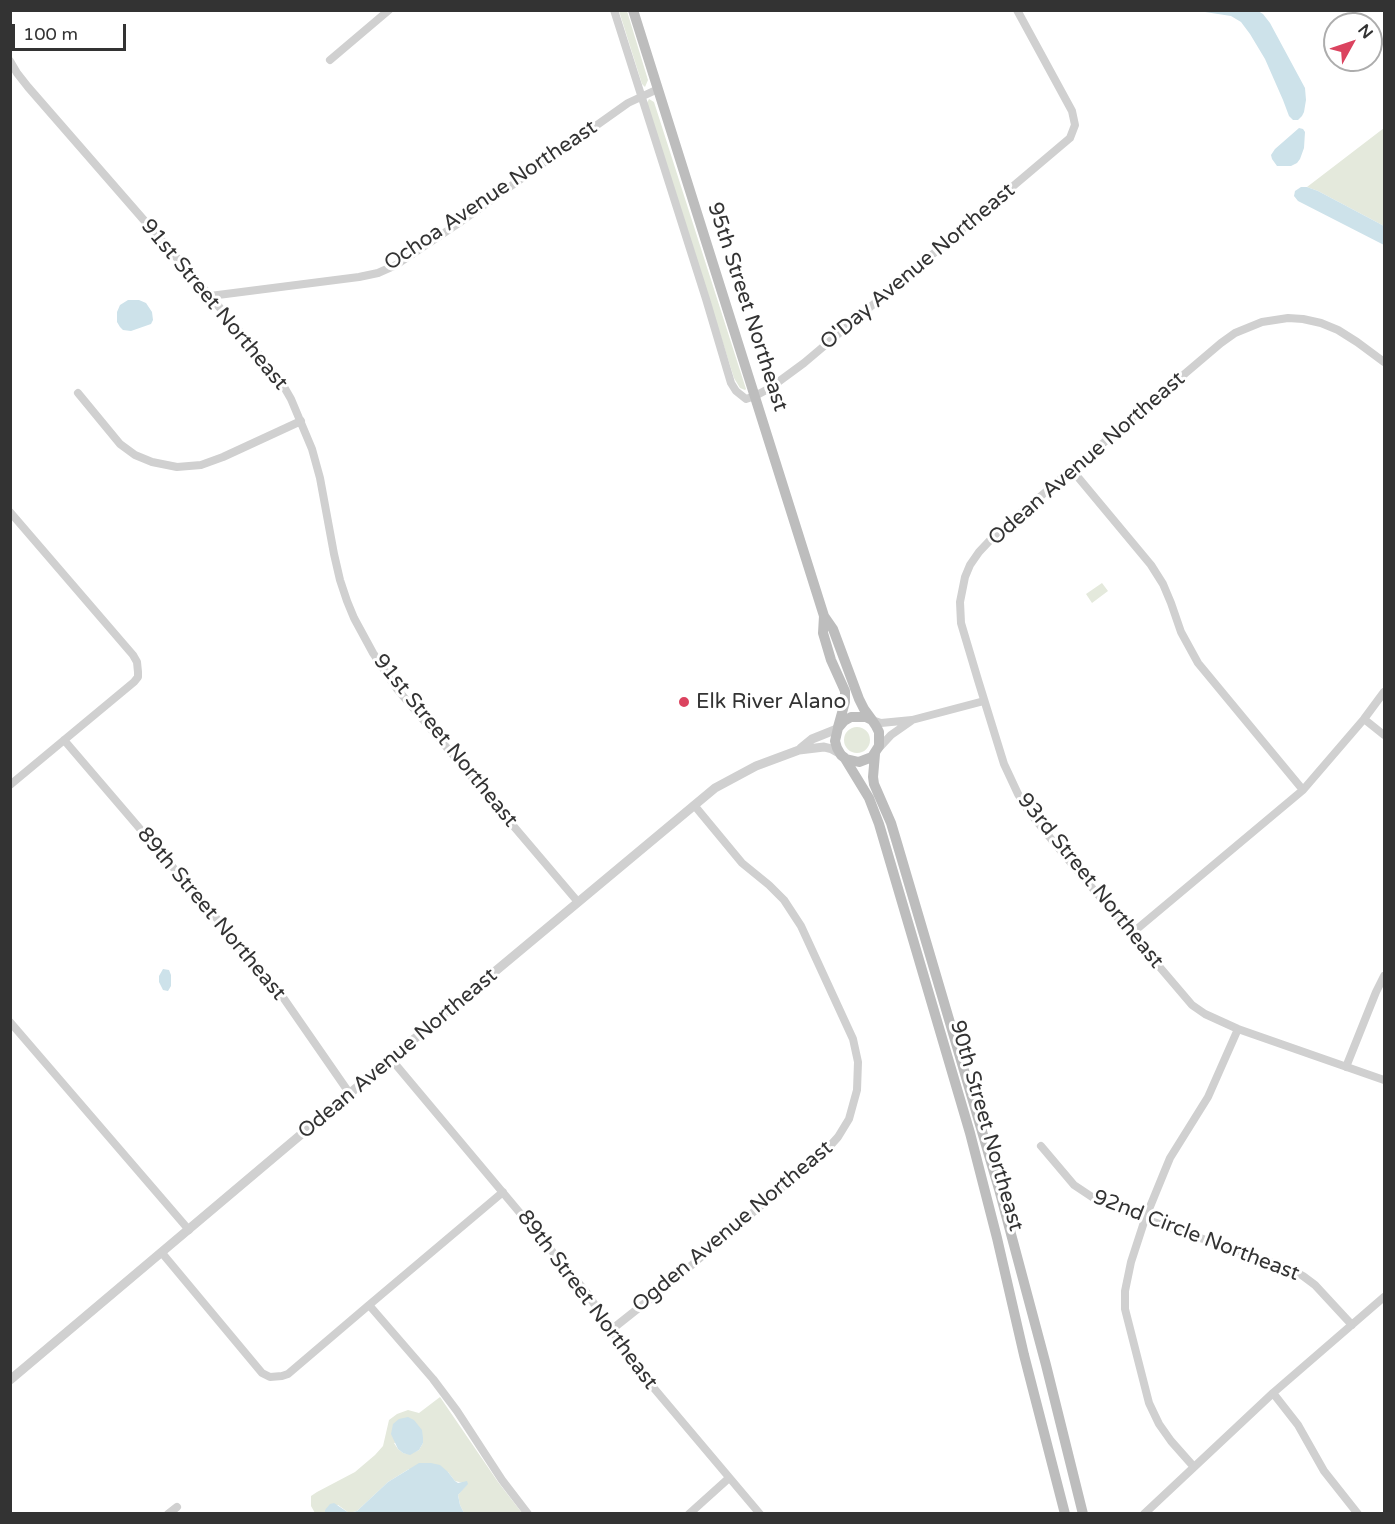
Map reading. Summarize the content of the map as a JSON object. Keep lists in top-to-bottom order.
{
  "streets": {
    "main road": ["95th Street Northeast", "90th Street Northeast"],
    "street": [
      "Ochoa Avenue Northeast",
      "O'Day Avenue Northeast",
      "91st Street Northeast",
      "Odean Avenue Northeast",
      "93rd Street Northeast",
      "89th Street Northeast",
      "Ogden Avenue Northeast",
      "92nd Circle Northeast"
    ]
  },
  "crossings": [
    ["Ochoa Avenue Northeast", "91st Street Northeast"],
    ["Ochoa Avenue Northeast", "95th Street Northeast"],
    ["O'Day Avenue Northeast", "95th Street Northeast"],
    ["91st Street Northeast", "Odean Avenue Northeast"],
    ["Odean Avenue Northeast", "93rd Street Northeast"],
    ["Odean Avenue Northeast", "89th Street Northeast"],
    ["Odean Avenue Northeast", "90th Street Northeast"],
    ["Odean Avenue Northeast", "Ogden Avenue Northeast"],
    ["89th Street Northeast", "Ogden Avenue Northeast"]
  ],
  "places": ["Elk River Alano"],
  "scale_bar": "100 m",
  "north": "top right"
}
